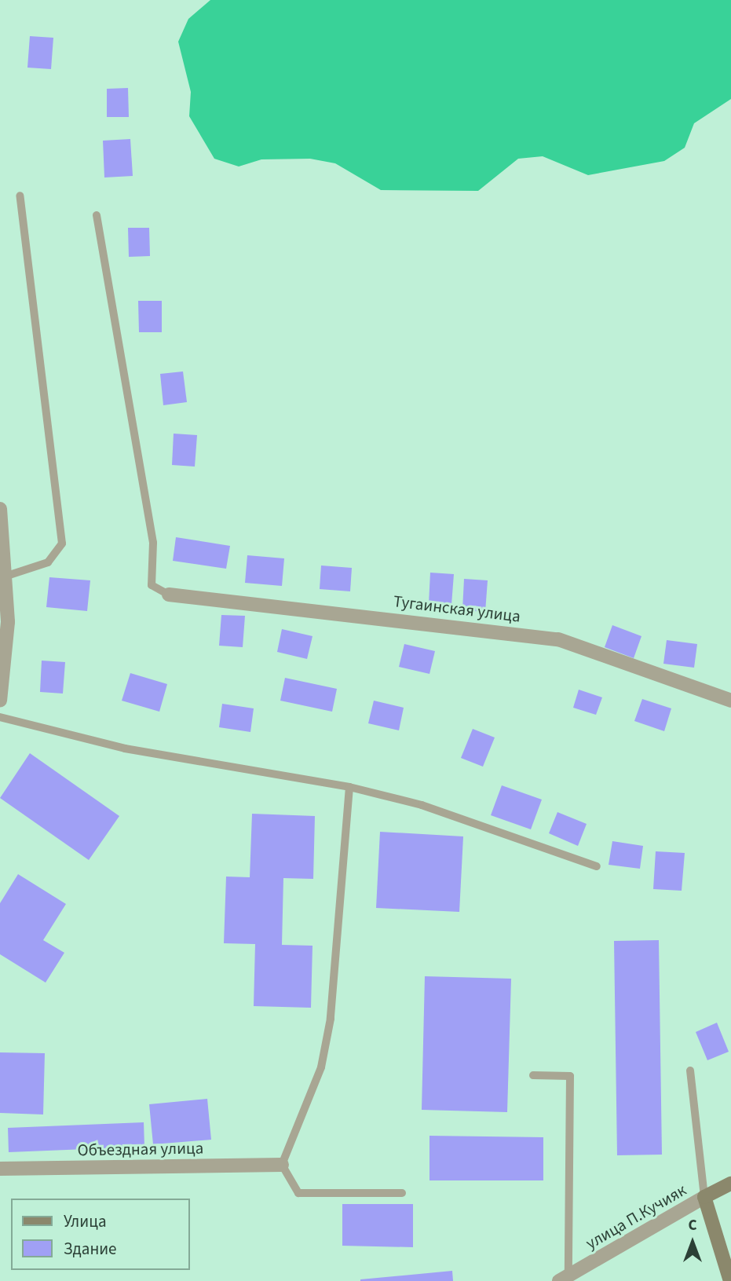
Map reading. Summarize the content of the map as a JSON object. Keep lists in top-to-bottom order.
{
  "streets": {
    "street": ["Тугаинская улица", "Объездная улица", "улица П.Кучияк"]
  },
  "legend": ["Улица", "Здание"],
  "north": "top"
}
